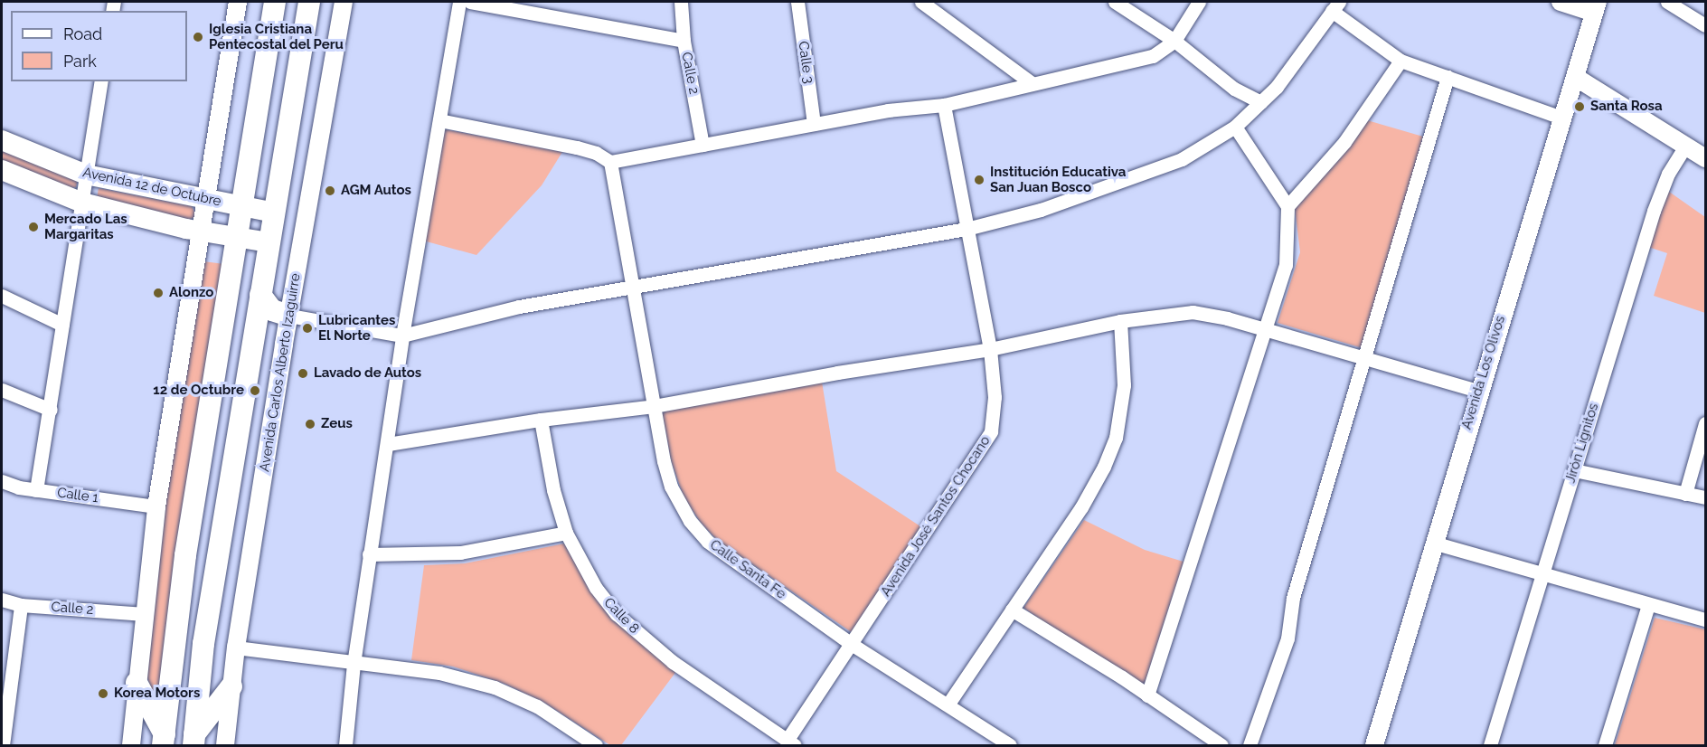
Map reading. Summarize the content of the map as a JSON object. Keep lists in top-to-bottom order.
{
  "streets": {
    "main road": ["Avenida 12 de Octubre"],
    "street": [
      "Calle 3",
      "Calle 2",
      "Avenida Carlos Alberto Izaguirre",
      "Avenida Los Olivos",
      "Jirón Lignitos",
      "Calle 1",
      "Avenida José Santos Chocano",
      "Calle Santa Fe",
      "Calle 8"
    ]
  },
  "crossings": [
    ["Avenida José Santos Chocano", "Calle Santa Fe"],
    ["Avenida José Santos Chocano", "Calle 8"]
  ],
  "places": [
    "Iglesia Cristiana Pentecostal del Peru",
    "Santa Rosa",
    "Institución Educativa San Juan Bosco",
    "AGM Autos",
    "Mercado Las Margaritas",
    "Alonzo",
    "Lubricantes El Norte",
    "Lavado de Autos",
    "12 de Octubre",
    "Zeus",
    "Korea Motors"
  ],
  "legend": ["Road", "Park"]
}
